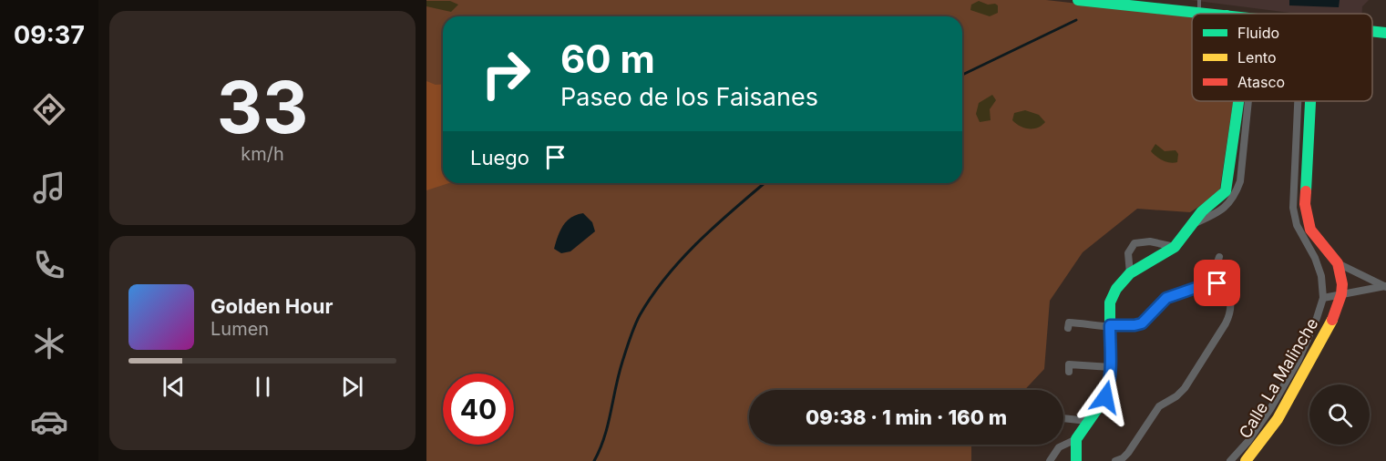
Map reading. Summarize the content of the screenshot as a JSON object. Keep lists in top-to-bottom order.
{
  "streets": {
    "street": ["Calle La Malinche"]
  },
  "legend": ["Fluido", "Lento", "Atasco"],
  "page": {
    "tabs": "09:37",
    "tile": ["33", "km/h"],
    "turn": ["60 m", "Paseo de los Faisanes"],
    "then": "Luego",
    "song": ["Golden Hour", "Lumen"],
    "limit": "40",
    "trip": "09:38 · 1 min · 160 m"
  }
}
